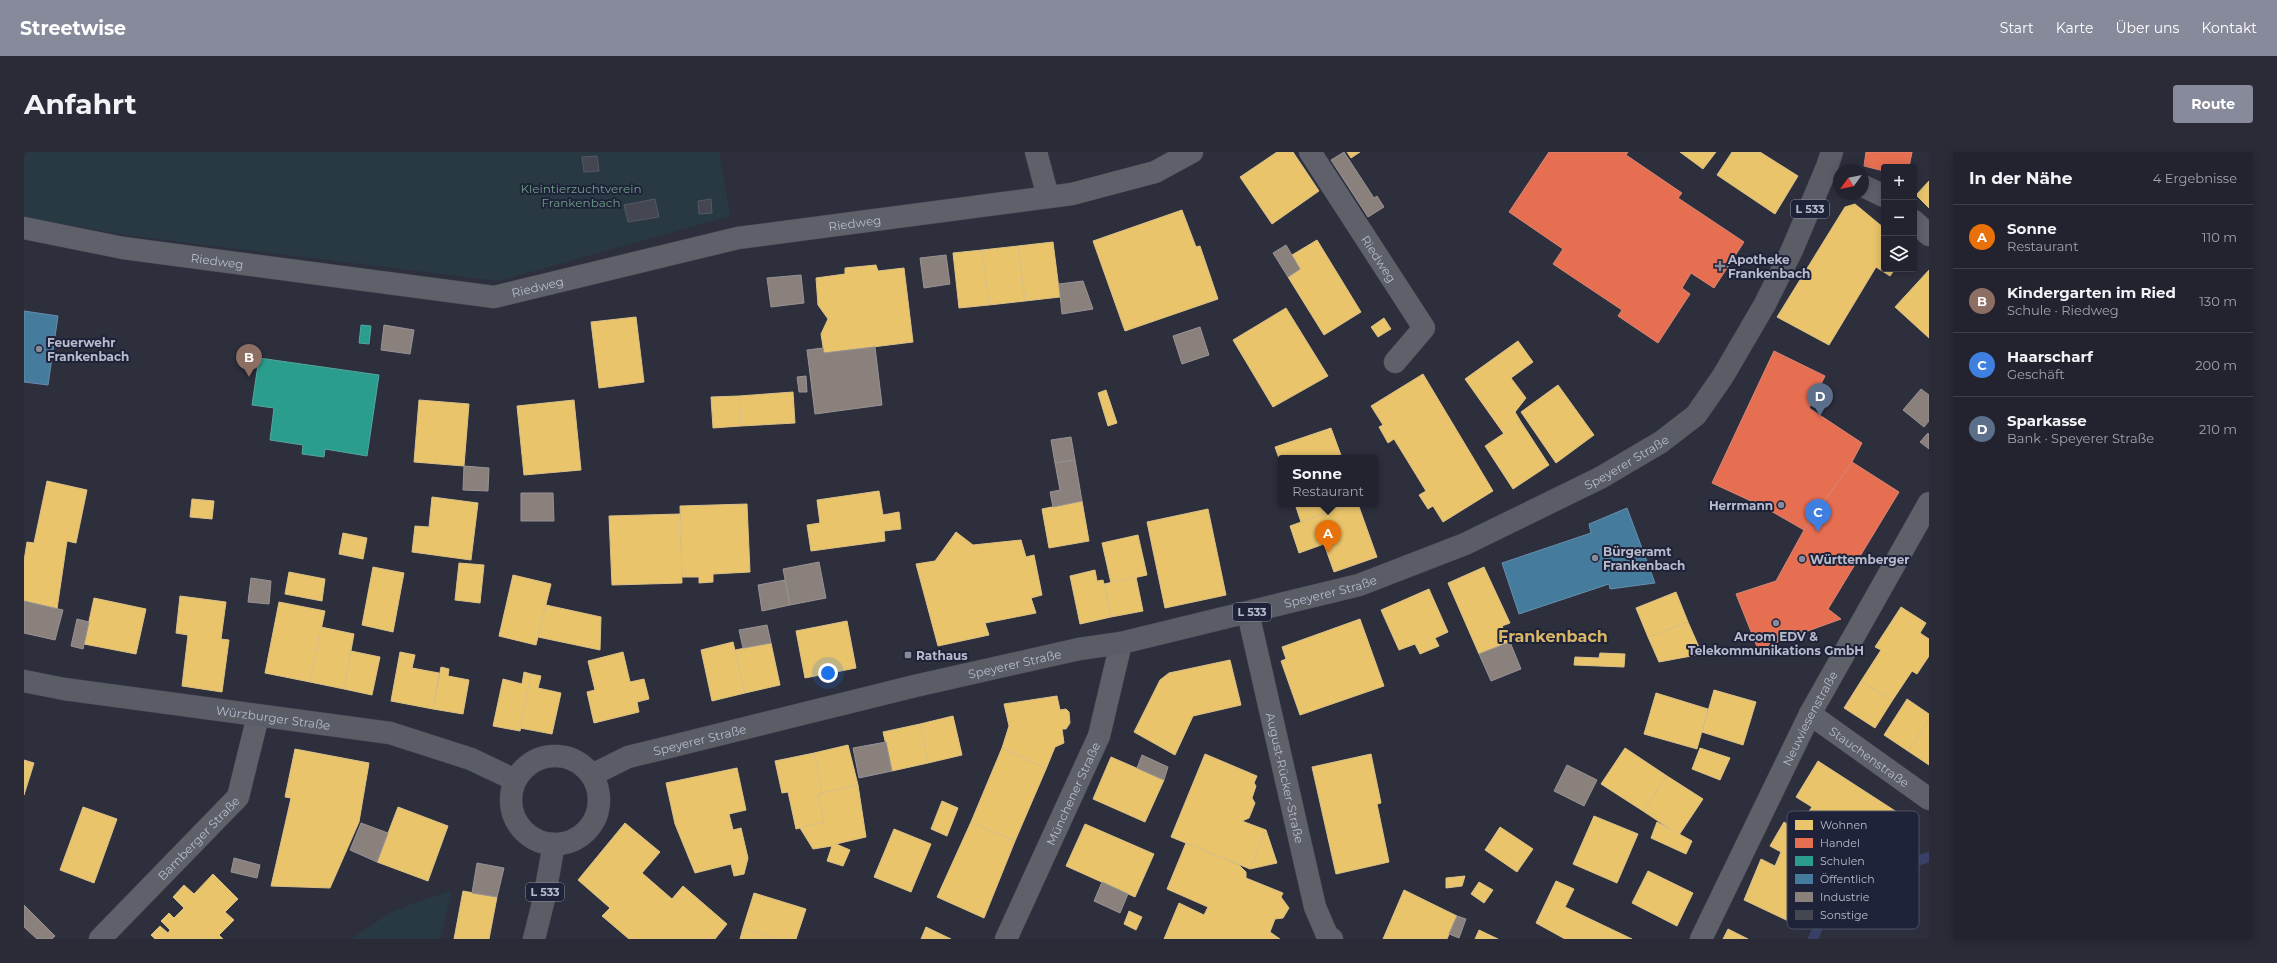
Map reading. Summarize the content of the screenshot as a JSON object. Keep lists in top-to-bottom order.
{
  "streets": {
    "main road": ["L 533", "Speyerer Straße", "Würzburger Straße"],
    "street": [
      "Riedweg",
      "Neuwiesenstraße",
      "Stauchenstraße",
      "August-Rücker-Straße",
      "Münchener Straße",
      "Bamberger Straße"
    ]
  },
  "crossings": [
    ["L 533", "Speyerer Straße"],
    ["L 533", "Würzburger Straße"],
    ["Speyerer Straße", "Würzburger Straße"],
    ["Speyerer Straße", "August-Rücker-Straße"],
    ["Speyerer Straße", "Münchener Straße"],
    ["Würzburger Straße", "Bamberger Straße"],
    ["Neuwiesenstraße", "Stauchenstraße"]
  ],
  "districts": ["Frankenbach"],
  "parks": ["Kleintierzuchtverein Frankenbach"],
  "places": {
    "health": ["Apotheke Frankenbach"],
    "other": [
      "Feuerwehr Frankenbach",
      "Herrmann",
      "Bürgeramt Frankenbach",
      "Württemberger",
      "Arcom EDV & Telekommunikations GmbH"
    ],
    "transit": ["Rathaus"]
  },
  "legend": [
    "Wohnen",
    "Handel",
    "Schulen",
    "Öffentlich",
    "Industrie",
    "Sonstige"
  ],
  "north": "bottom left",
  "page": {
    "header": "Streetwise",
    "nav": [
      "Start",
      "Karte",
      "Über uns",
      "Kontakt"
    ],
    "buttons": "Route",
    "title": "Anfahrt",
    "heading": ["In der Nähe", "4 Ergebnisse"],
    "map_buttons": ["+", "−"],
    "list": [
      {
        "mark": "A",
        "name": "Sonne",
        "note": "Restaurant",
        "value": "110 m"
      },
      {
        "mark": "B",
        "name": "Kindergarten im Ried",
        "note": "Schule · Riedweg",
        "value": "130 m"
      },
      {
        "mark": "C",
        "name": "Haarscharf",
        "note": "Geschäft",
        "value": "200 m"
      },
      {
        "mark": "D",
        "name": "Sparkasse",
        "note": "Bank · Speyerer Straße",
        "value": "210 m"
      }
    ],
    "pins": [
      "B",
      "D",
      "C",
      "A"
    ],
    "popup": ["Sonne", "Restaurant"]
  }
}
